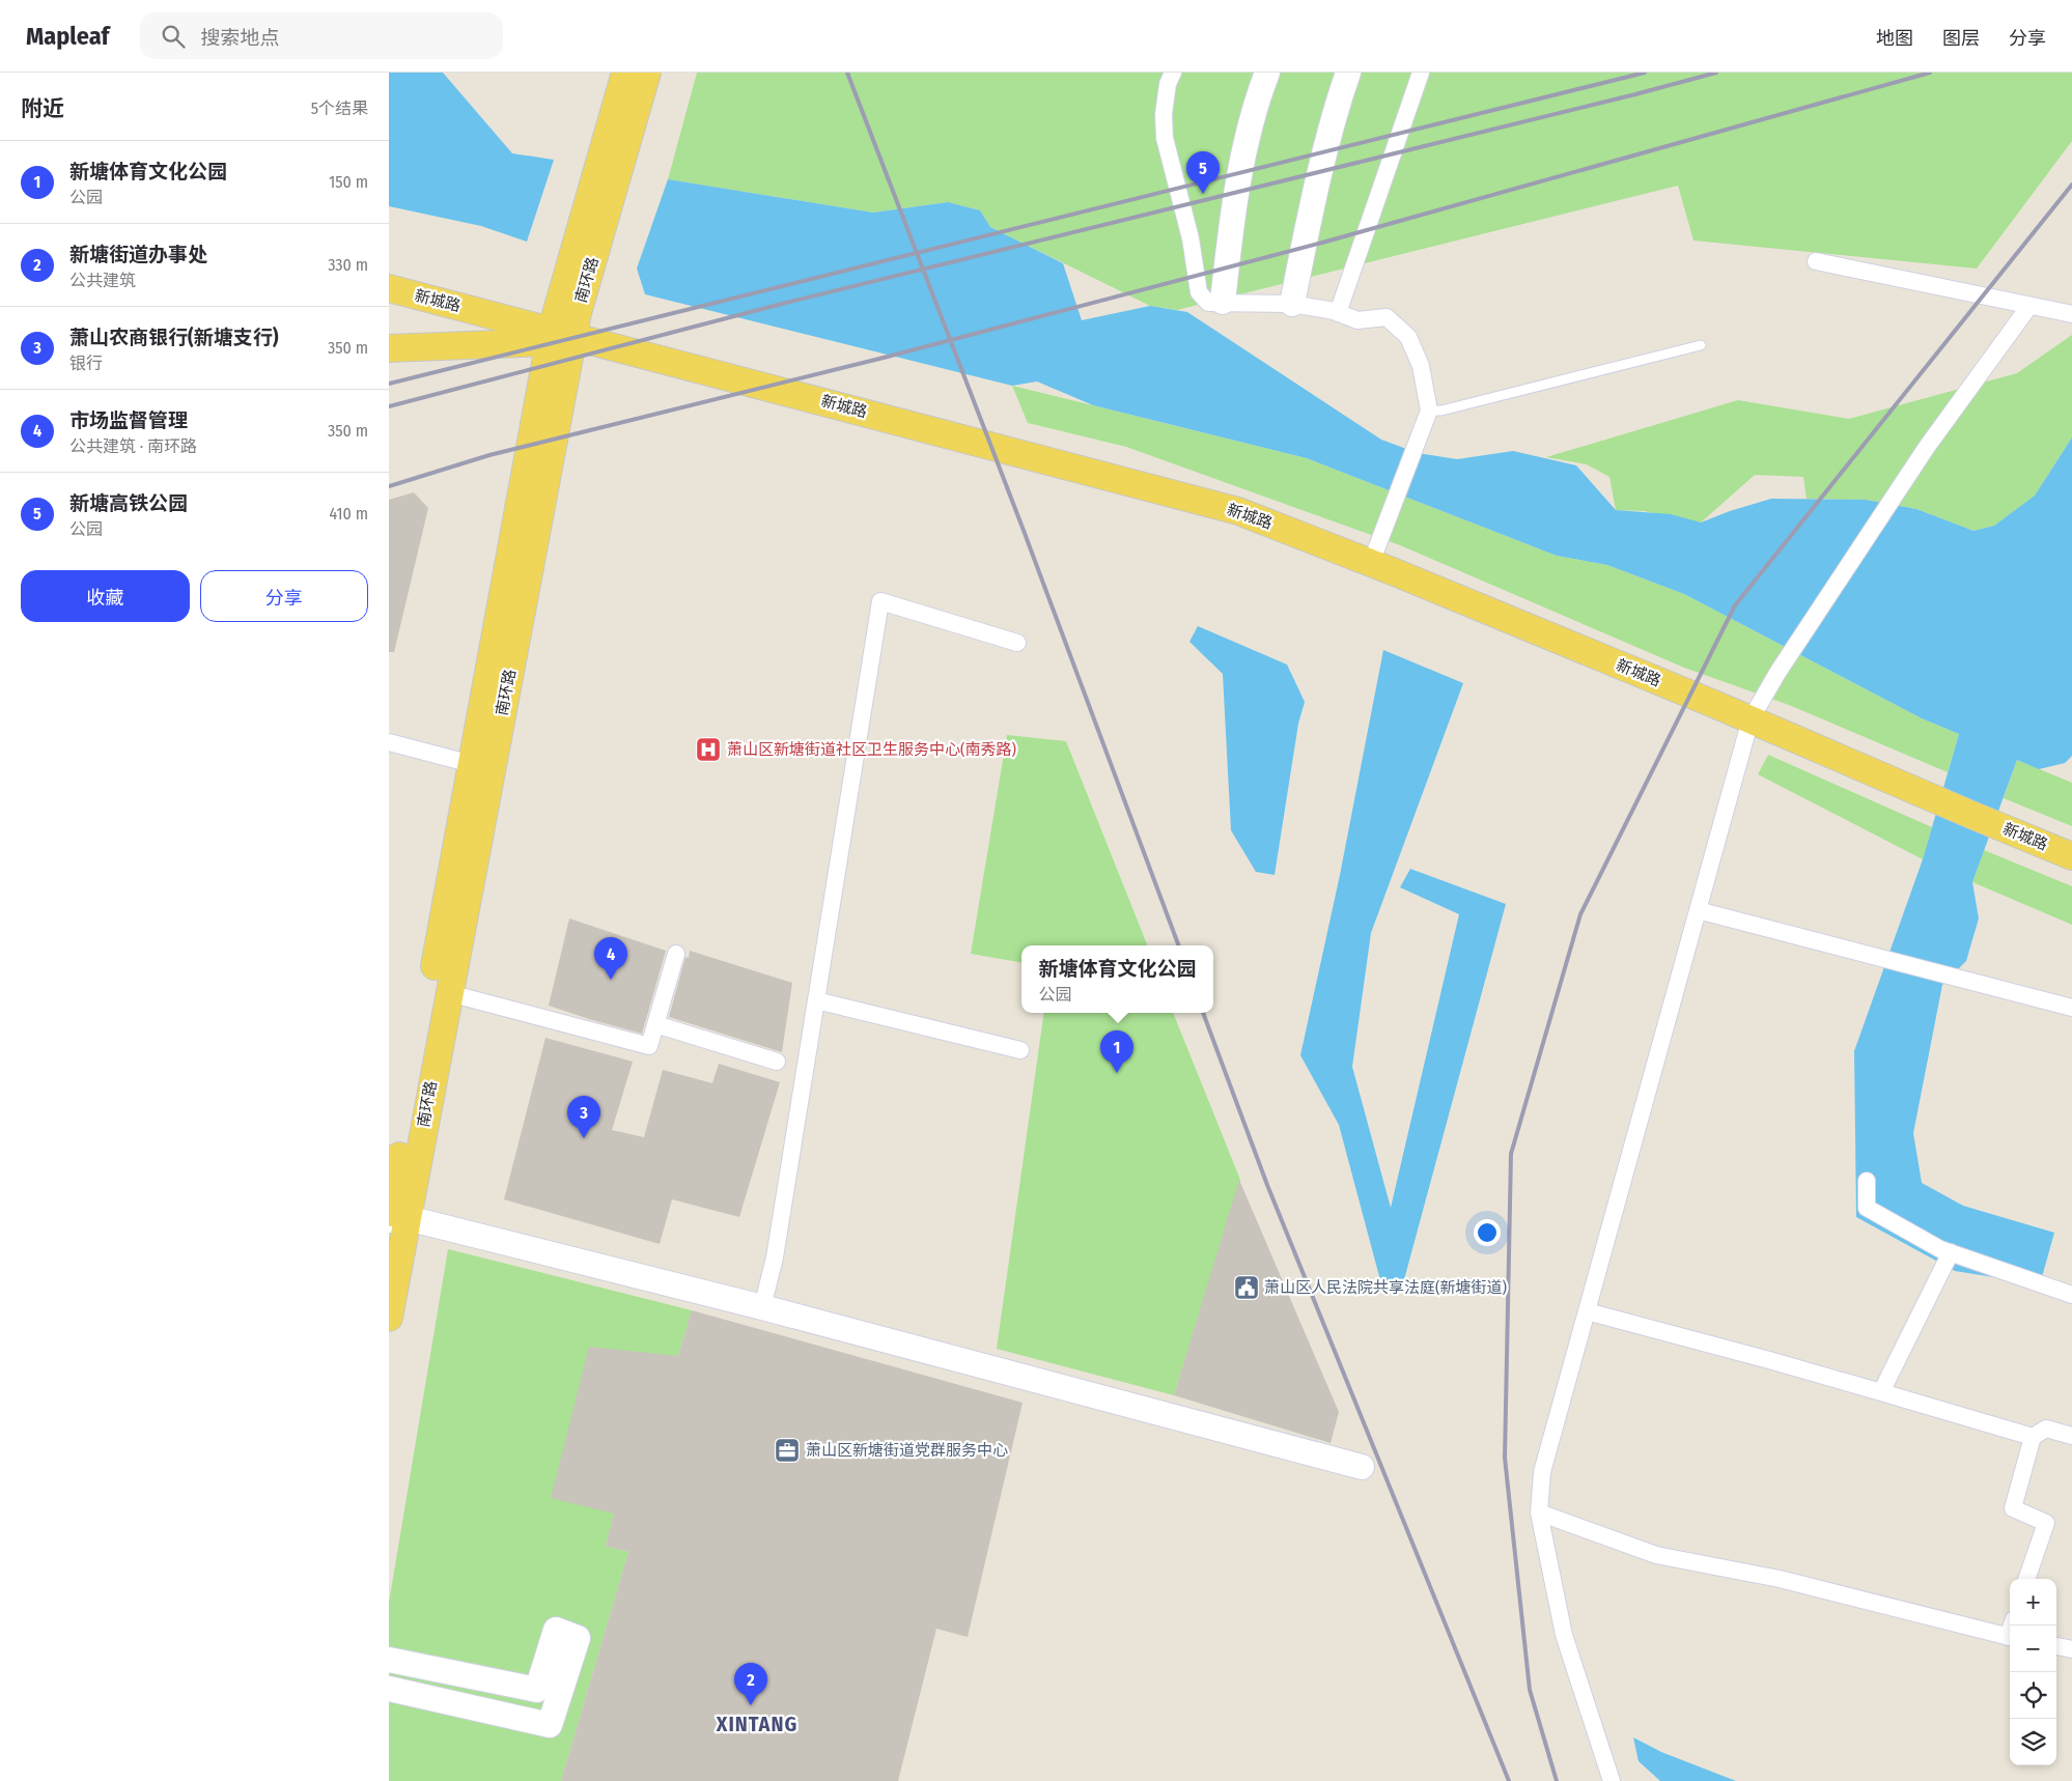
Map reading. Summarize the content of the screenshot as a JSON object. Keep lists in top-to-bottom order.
{
  "streets": {
    "main road": ["南环路", "新城路"]
  },
  "crossings": [
    ["南环路", "新城路"]
  ],
  "districts": ["XINTANG"],
  "places": {
    "hospital": ["萧山区新塘街道社区卫生服务中心(南秀路)"],
    "public building": ["萧山区人民法院共享法庭(新塘街道)"],
    "office": ["萧山区新塘街道党群服务中心"]
  },
  "page": {
    "header": "Mapleaf",
    "search": "搜索地点",
    "nav": ["地图", "图层", "分享"],
    "heading": ["附近", "5个结果"],
    "list": [
      {
        "mark": "1",
        "name": "新塘体育文化公园",
        "note": "公园",
        "value": "150 m"
      },
      {
        "mark": "2",
        "name": "新塘街道办事处",
        "note": "公共建筑",
        "value": "330 m"
      },
      {
        "mark": "3",
        "name": "萧山农商银行(新塘支行)",
        "note": "银行",
        "value": "350 m"
      },
      {
        "mark": "4",
        "name": "市场监督管理",
        "note": "公共建筑 · 南环路",
        "value": "350 m"
      },
      {
        "mark": "5",
        "name": "新塘高铁公园",
        "note": "公园",
        "value": "410 m"
      }
    ],
    "pins": [
      "5",
      "4",
      "1",
      "3",
      "2"
    ],
    "buttons": ["收藏", "分享"],
    "popup": ["新塘体育文化公园", "公园"],
    "map_buttons": ["+", "−"]
  }
}
